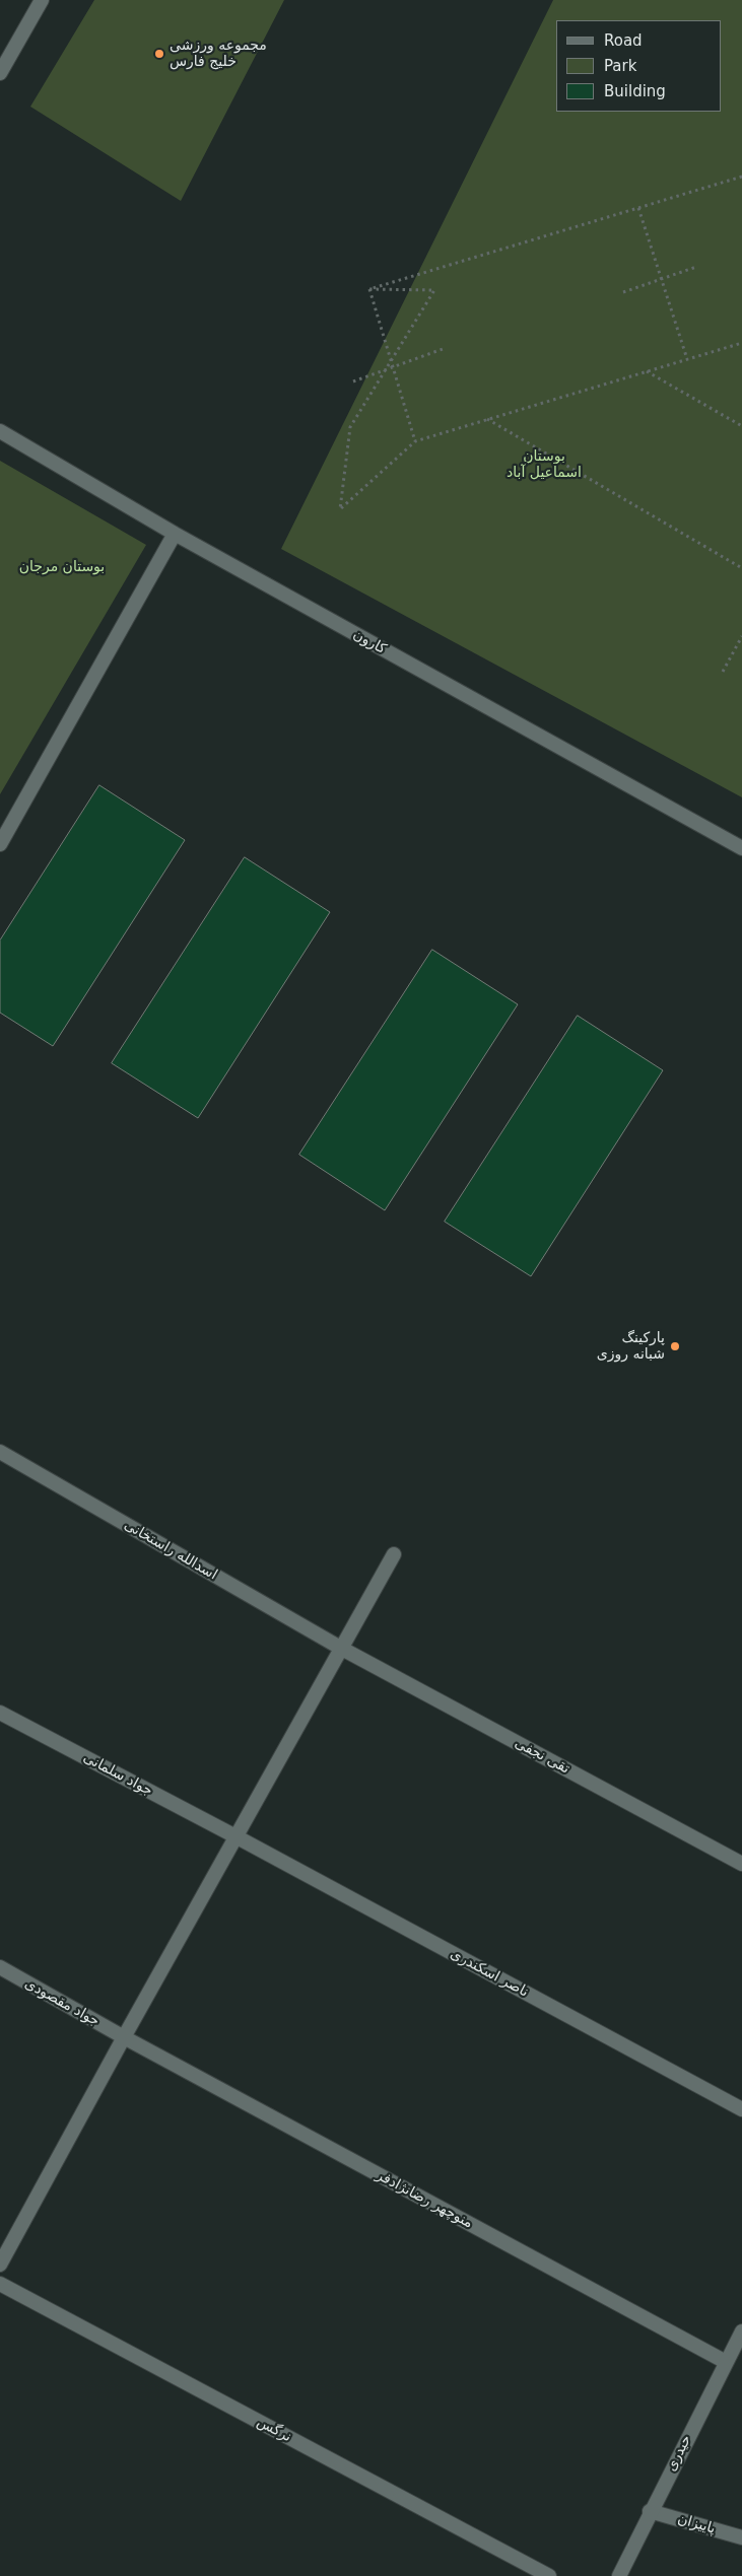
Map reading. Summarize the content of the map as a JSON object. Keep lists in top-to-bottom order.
{
  "streets": {
    "street": [
      "کارون",
      "اسدالله راستخانی",
      "تقی نجفی",
      "جواد سلمانی",
      "ناصر اسکندری",
      "جواد مقصودی",
      "منوچهر رضانژادفر",
      "نرگس",
      "حیدری",
      "پاییزان"
    ]
  },
  "crossings": [
    ["اسدالله راستخانی", "تقی نجفی"],
    ["جواد سلمانی", "ناصر اسکندری"],
    ["جواد مقصودی", "منوچهر رضانژادفر"],
    ["منوچهر رضانژادفر", "حیدری"],
    ["حیدری", "پاییزان"]
  ],
  "parks": ["بوستان اسماعیل آباد", "بوستان مرجان"],
  "places": ["مجموعه ورزشی خلیج فارس", "پارکینگ شبانه روزی"],
  "legend": ["Road", "Park", "Building"]
}
